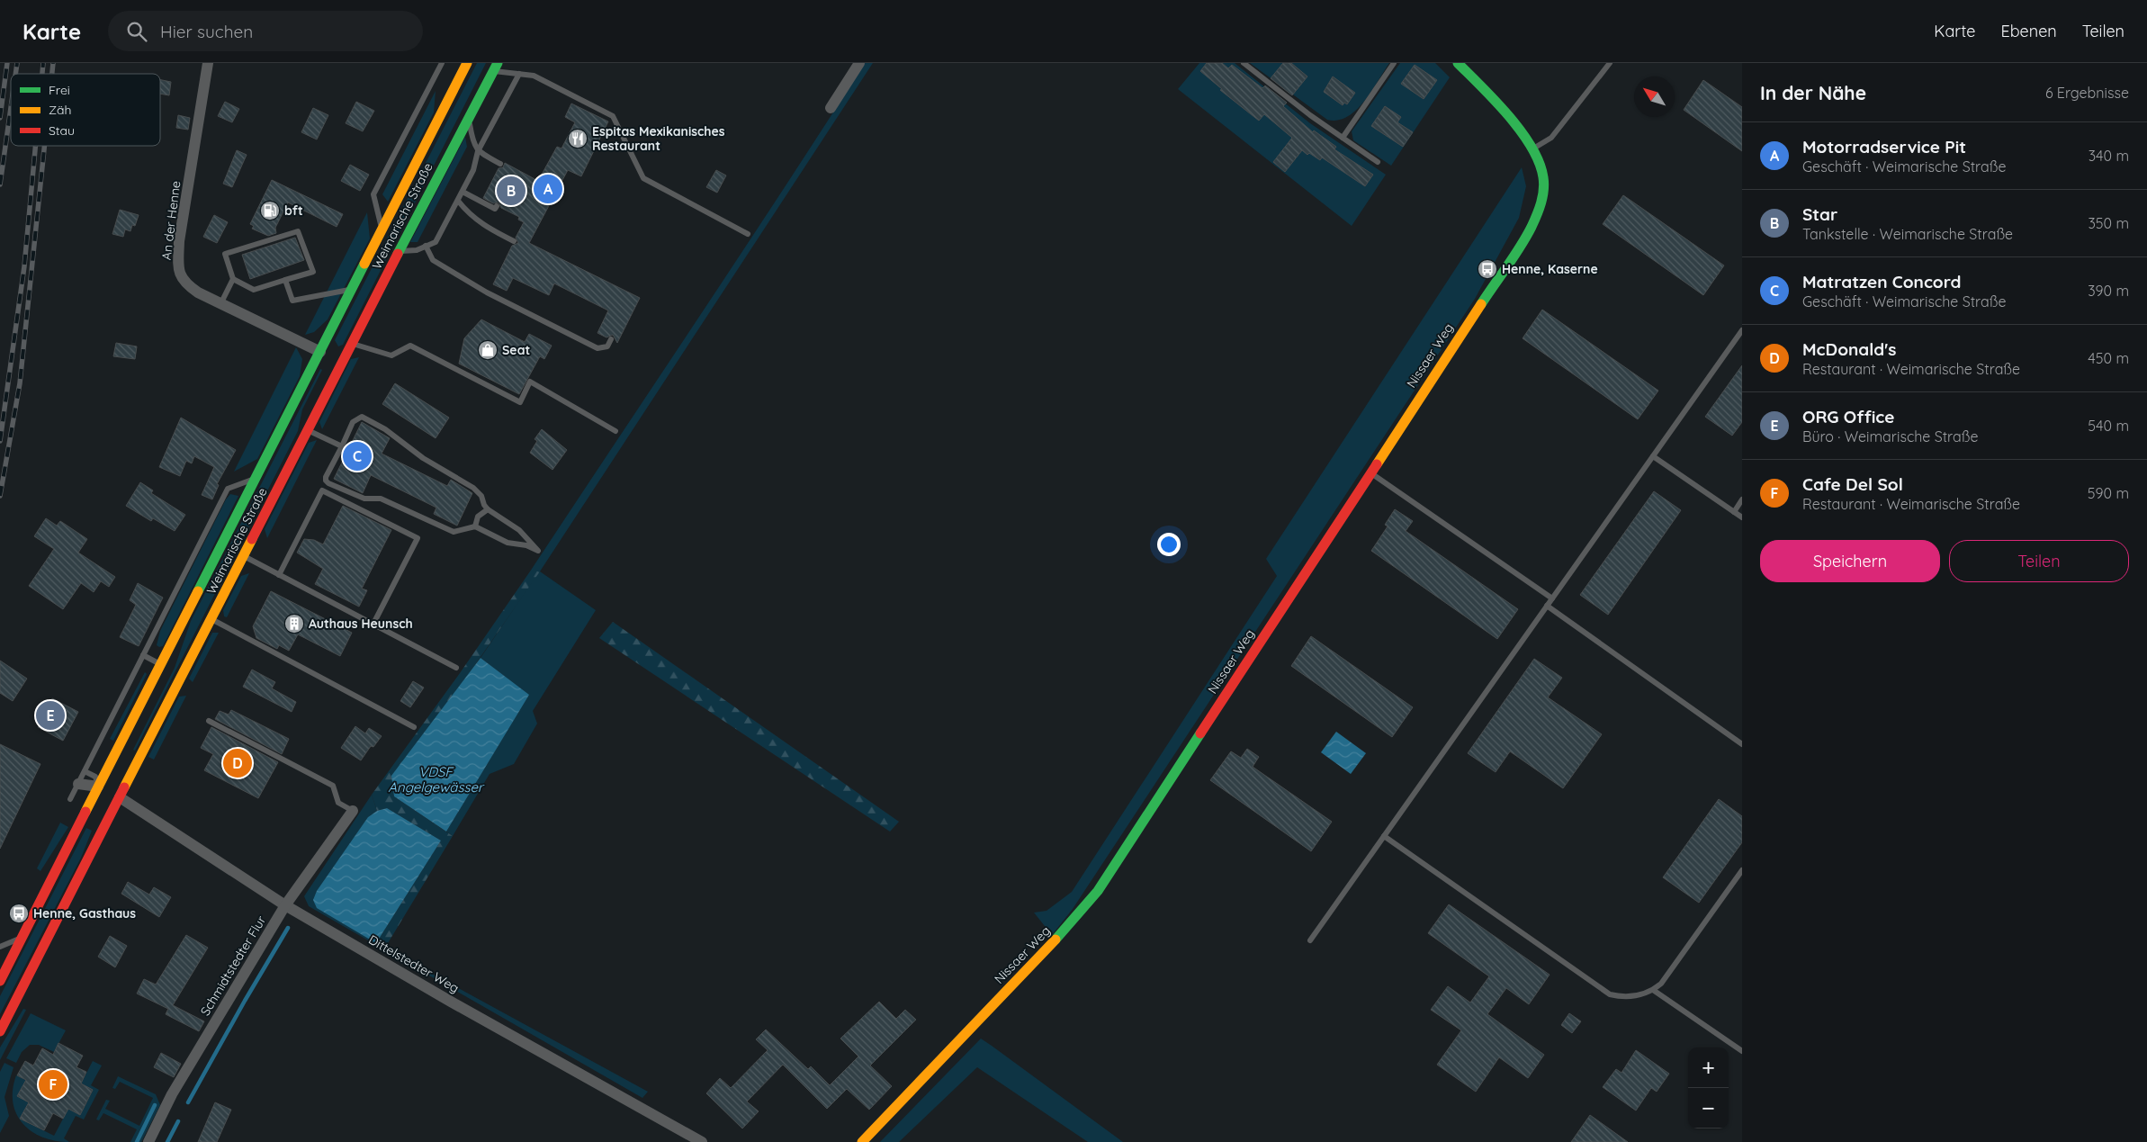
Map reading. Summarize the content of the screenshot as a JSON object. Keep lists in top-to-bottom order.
{
  "streets": {
    "main road": ["Weimarische Straße", "Nissaer Weg"],
    "street": ["An der Henne", "Dittelstedter Weg", "Schmidtstedter Flur"]
  },
  "crossings": [
    ["Weimarische Straße", "An der Henne"],
    ["Weimarische Straße", "Dittelstedter Weg"],
    ["Dittelstedter Weg", "Schmidtstedter Flur"]
  ],
  "water": ["VDSF Angelgewässer"],
  "places": {
    "restaurant": ["Espitas Mexikanisches Restaurant"],
    "fuel station": ["bft"],
    "bus stop": ["Henne, Kaserne", "Henne, Gasthaus"],
    "shop": ["Seat"],
    "building": ["Authaus Heunsch"]
  },
  "legend": ["Frei", "Zäh", "Stau"],
  "north": "top left",
  "page": {
    "header": "Karte",
    "search": "Hier suchen",
    "nav": ["Karte", "Ebenen", "Teilen"],
    "heading": ["In der Nähe", "6 Ergebnisse"],
    "list": [
      {
        "mark": "A",
        "name": "Motorradservice Pit",
        "note": "Geschäft · Weimarische Straße",
        "value": "340 m"
      },
      {
        "mark": "B",
        "name": "Star",
        "note": "Tankstelle · Weimarische Straße",
        "value": "350 m"
      },
      {
        "mark": "C",
        "name": "Matratzen Concord",
        "note": "Geschäft · Weimarische Straße",
        "value": "390 m"
      },
      {
        "mark": "D",
        "name": "McDonald's",
        "note": "Restaurant · Weimarische Straße",
        "value": "450 m"
      },
      {
        "mark": "E",
        "name": "ORG Office",
        "note": "Büro · Weimarische Straße",
        "value": "540 m"
      },
      {
        "mark": "F",
        "name": "Cafe Del Sol",
        "note": "Restaurant · Weimarische Straße",
        "value": "590 m"
      }
    ],
    "pins": [
      "A",
      "B",
      "C",
      "E",
      "D",
      "F"
    ],
    "buttons": ["Speichern", "Teilen"],
    "map_buttons": ["+", "−"]
  }
}
